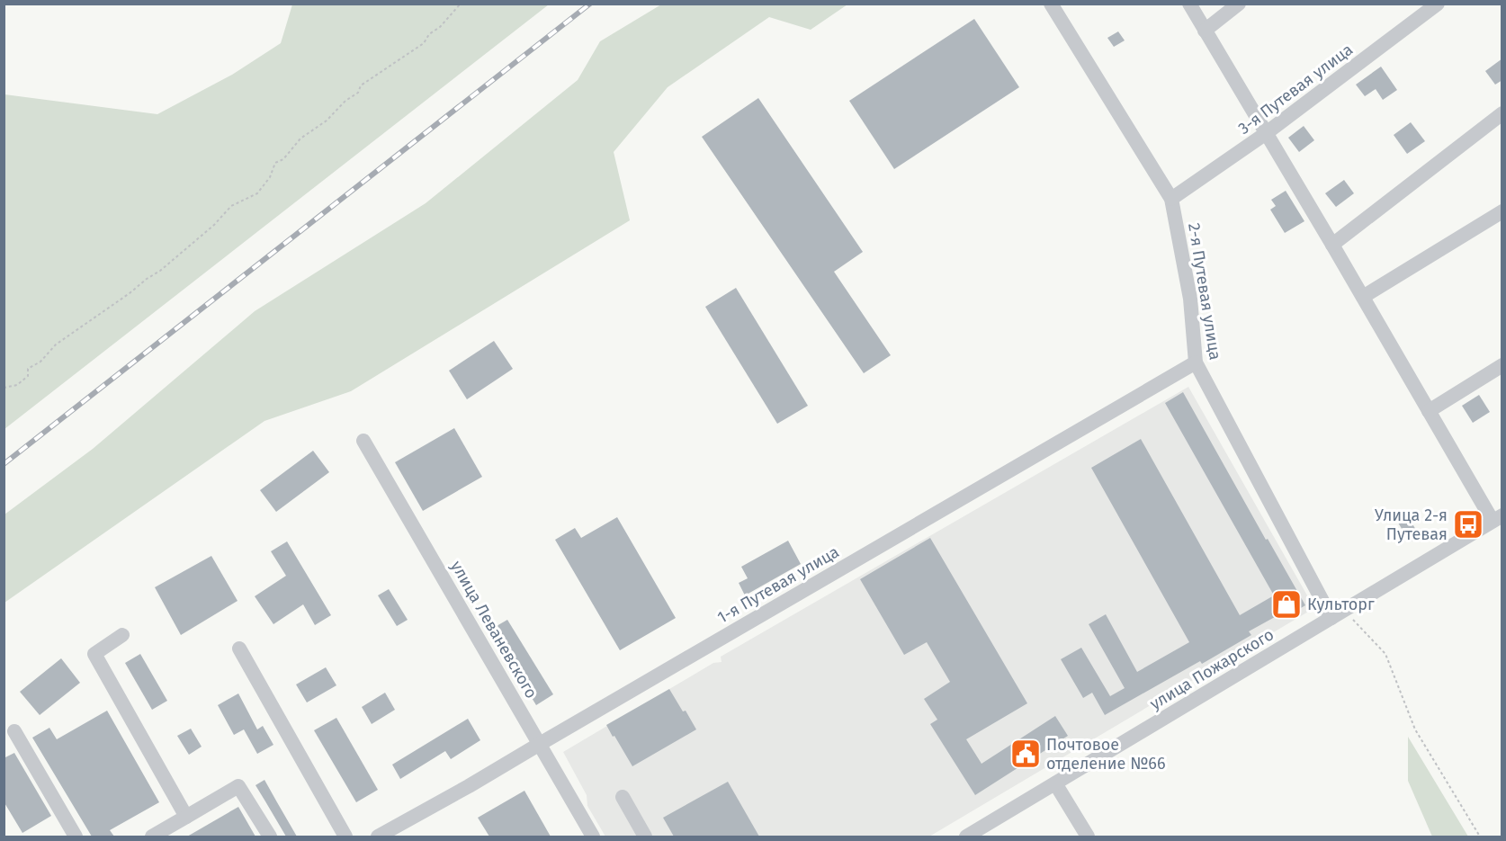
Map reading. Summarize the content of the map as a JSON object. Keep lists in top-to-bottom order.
{
  "streets": {
    "street": [
      "3-я Путевая улица",
      "2-я Путевая улица",
      "1-я Путевая улица",
      "улица Леваневского",
      "улица Пожарского"
    ]
  },
  "crossings": [
    ["3-я Путевая улица", "2-я Путевая улица"],
    ["2-я Путевая улица", "1-я Путевая улица"],
    ["2-я Путевая улица", "улица Пожарского"],
    ["1-я Путевая улица", "улица Леваневского"]
  ],
  "places": {
    "bus stop": ["Улица 2-я Путевая"],
    "shop": ["Культорг"],
    "public building": ["Почтовое отделение №66"]
  }
}
